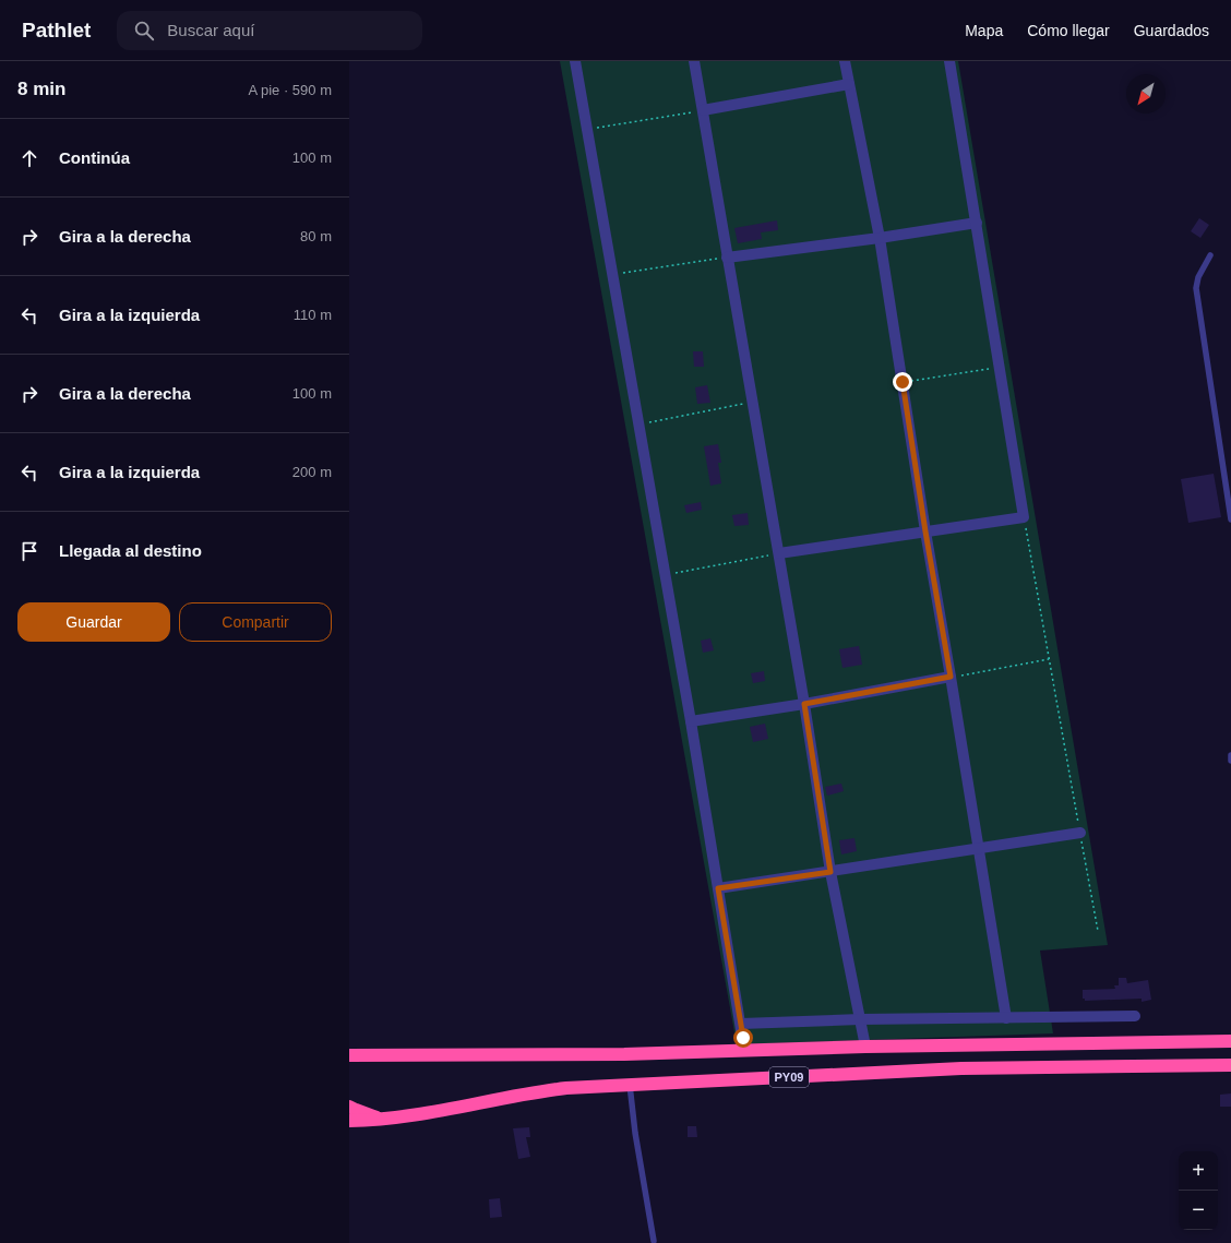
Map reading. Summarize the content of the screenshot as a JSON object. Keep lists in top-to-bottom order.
{
  "streets": {
    "highway": ["PY09"]
  },
  "north": "bottom left",
  "page": {
    "header": "Pathlet",
    "search": "Buscar aquí",
    "nav": ["Mapa", "Cómo llegar", "Guardados"],
    "heading": ["8 min", "A pie · 590 m"],
    "list": [
      ["Continúa", "100 m"],
      ["Gira a la derecha", "80 m"],
      ["Gira a la izquierda", "110 m"],
      ["Gira a la derecha", "100 m"],
      ["Gira a la izquierda", "200 m"],
      "Llegada al destino"
    ],
    "buttons": ["Guardar", "Compartir"],
    "map_buttons": ["+", "−"]
  }
}
